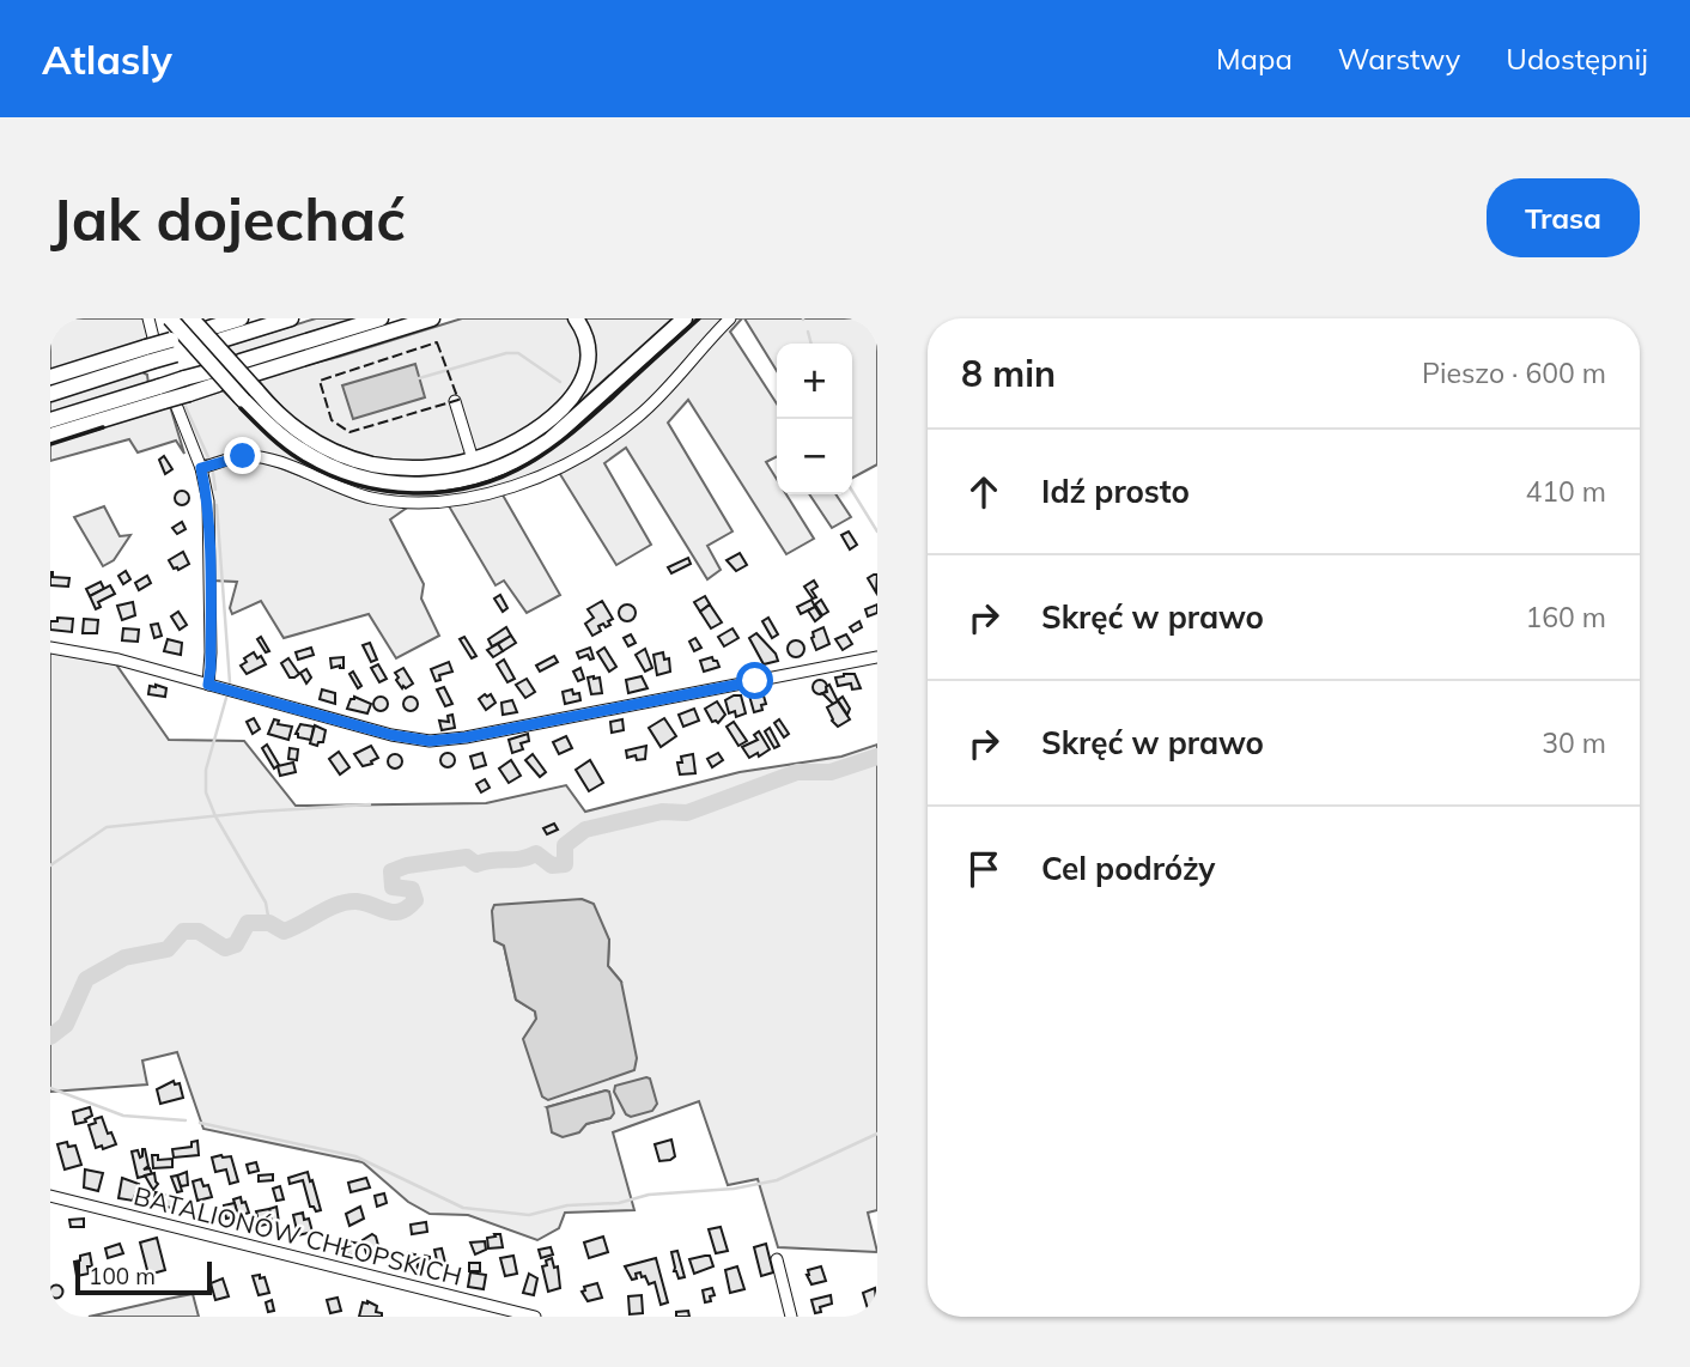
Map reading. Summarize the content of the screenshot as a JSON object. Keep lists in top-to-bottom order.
{
  "streets": {
    "street": ["BATALIONÓW CHŁOPSKICH"]
  },
  "scale_bar": "100 m",
  "page": {
    "header": "Atlasly",
    "nav": ["Mapa", "Warstwy", "Udostępnij"],
    "buttons": "Trasa",
    "title": "Jak dojechać",
    "heading": ["8 min", "Pieszo · 600 m"],
    "map_buttons": ["+", "−"],
    "list": [
      ["Idź prosto", "410 m"],
      ["Skręć w prawo", "160 m"],
      ["Skręć w prawo", "30 m"],
      "Cel podróży"
    ],
    "scale": "100 m"
  }
}
